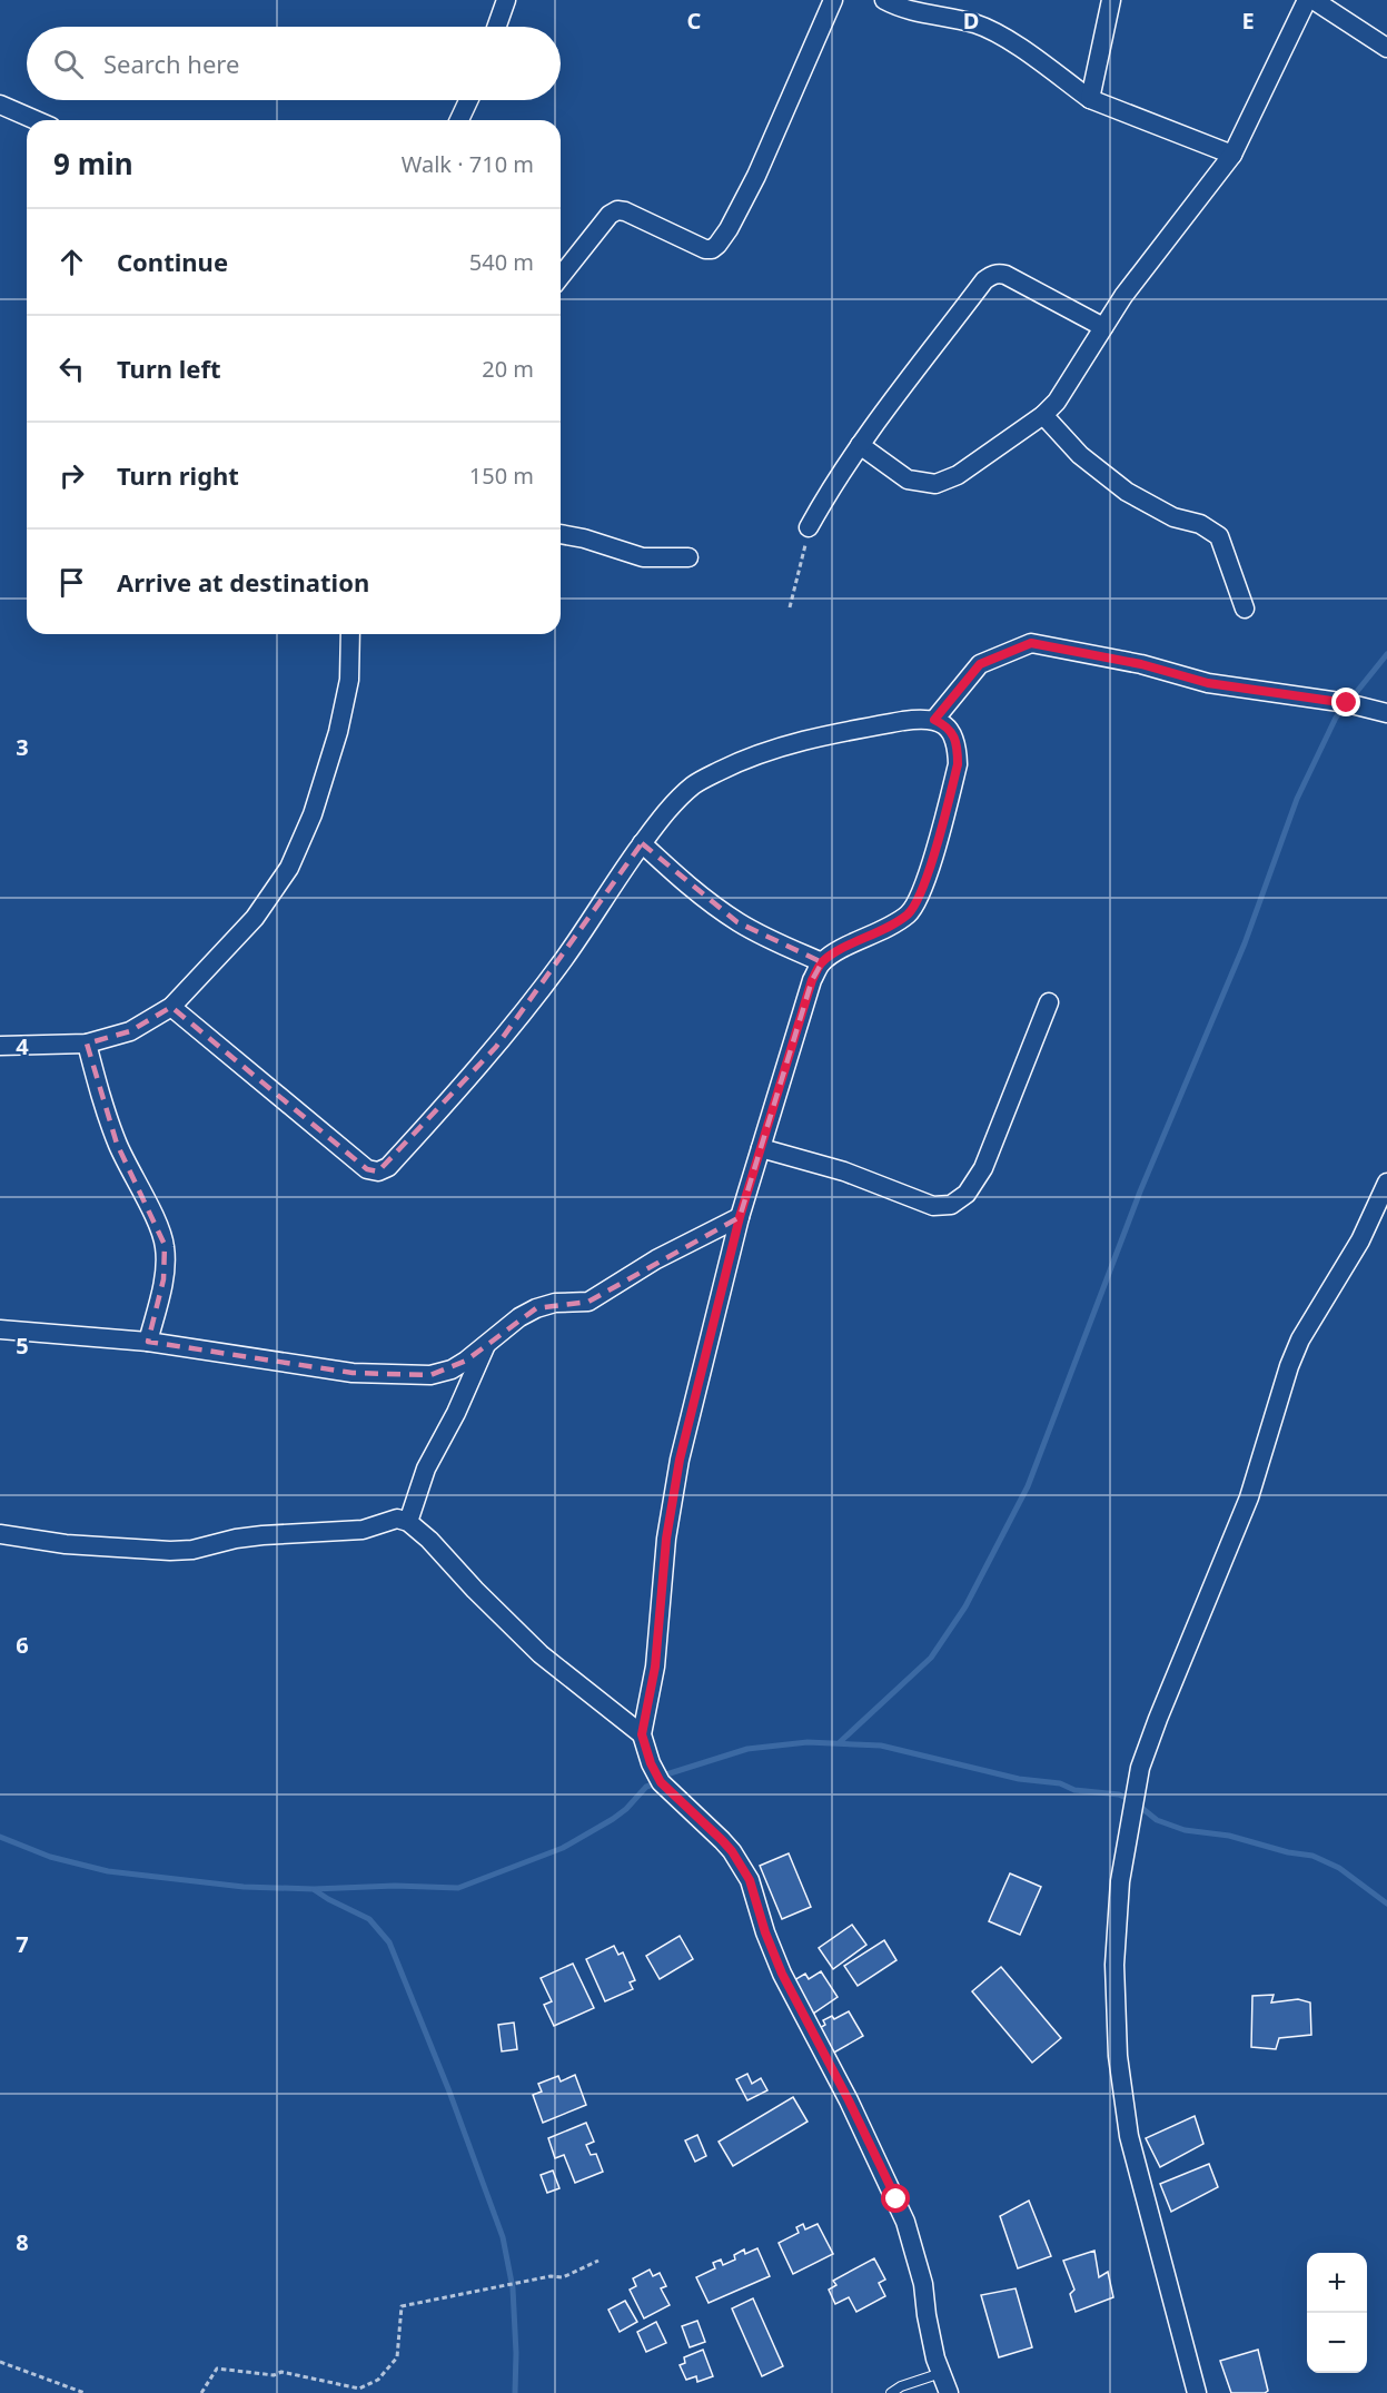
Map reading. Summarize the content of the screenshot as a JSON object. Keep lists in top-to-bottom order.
{
  "page": {
    "search": "Search here",
    "heading": ["9 min", "Walk · 710 m"],
    "list": [
      ["Continue", "540 m"],
      ["Turn left", "20 m"],
      ["Turn right", "150 m"],
      "Arrive at destination"
    ],
    "map_buttons": ["+", "−"]
  },
  "grid": {
    "columns": ["C", "D", "E"],
    "rows": [
      "3",
      "4",
      "5",
      "6",
      "7",
      "8"
    ]
  }
}
